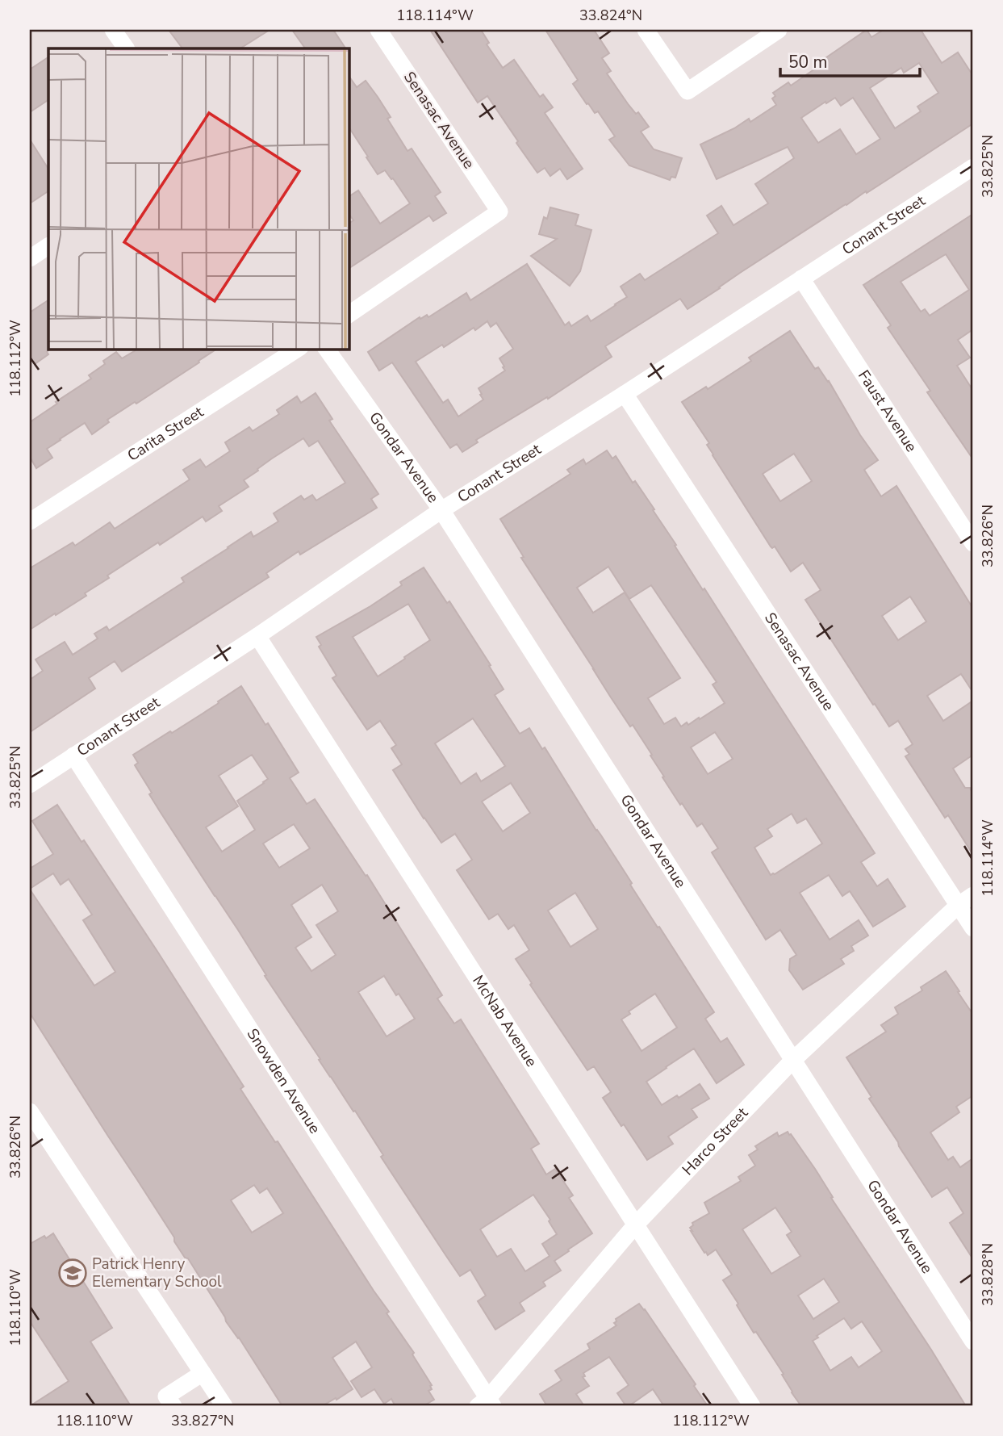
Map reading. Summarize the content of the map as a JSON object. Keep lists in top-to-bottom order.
{
  "streets": {
    "street": [
      "Senasac Avenue",
      "Conant Street",
      "Faust Avenue",
      "Carita Street",
      "Gondar Avenue",
      "McNab Avenue",
      "Snowden Avenue",
      "Harco Street"
    ]
  },
  "crossings": [
    ["Senasac Avenue", "Conant Street"],
    ["Senasac Avenue", "Harco Street"],
    ["Conant Street", "Faust Avenue"],
    ["Conant Street", "Gondar Avenue"],
    ["Conant Street", "McNab Avenue"],
    ["Conant Street", "Snowden Avenue"],
    ["Gondar Avenue", "Harco Street"],
    ["McNab Avenue", "Harco Street"],
    ["Snowden Avenue", "Harco Street"]
  ],
  "places": {
    "school or university": ["Patrick Henry Elementary School"]
  },
  "scale_bar": "50 m",
  "coordinates": [
    "118.114°W",
    "33.824°N",
    "33.825°N",
    "118.112°W",
    "33.826°N",
    "33.828°N",
    "118.110°W",
    "33.827°N"
  ]
}
